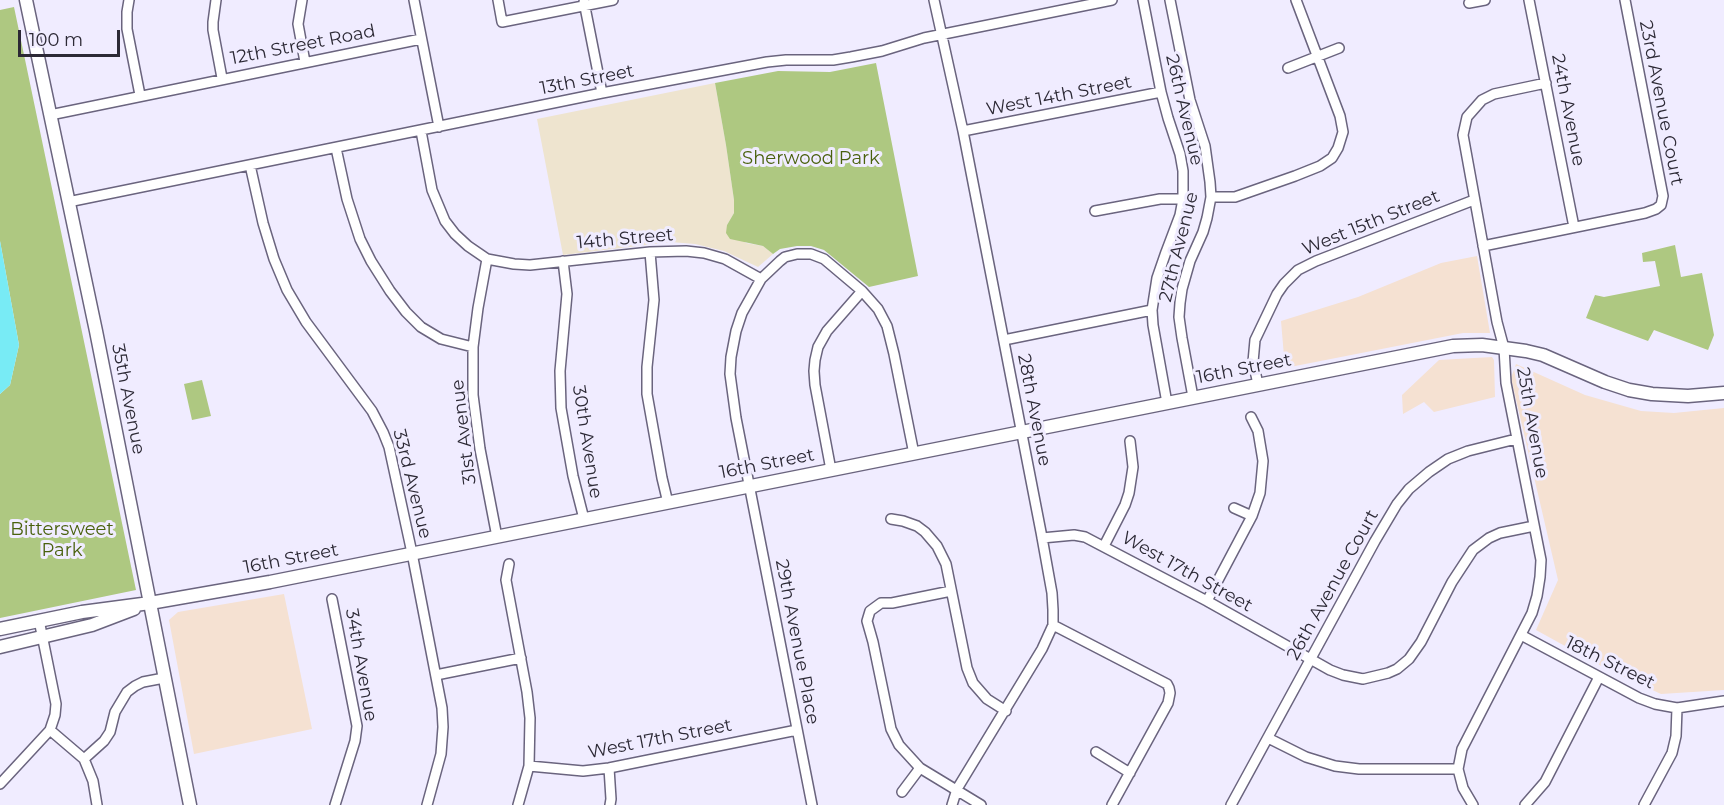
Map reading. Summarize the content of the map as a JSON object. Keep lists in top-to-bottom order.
{
  "streets": {
    "main road": ["16th Street", "35th Avenue"],
    "street": [
      "12th Street Road",
      "13th Street",
      "West 14th Street",
      "23rd Avenue Court",
      "26th Avenue",
      "24th Avenue",
      "West 15th Street",
      "14th Street",
      "27th Avenue",
      "28th Avenue",
      "25th Avenue",
      "31st Avenue",
      "30th Avenue",
      "33rd Avenue",
      "West 17th Street",
      "26th Avenue Court",
      "29th Avenue Place",
      "18th Street",
      "34th Avenue"
    ]
  },
  "crossings": [
    ["12th Street Road", "35th Avenue"],
    ["13th Street", "35th Avenue"],
    ["13th Street", "28th Avenue"],
    ["13th Street", "33rd Avenue"],
    ["West 14th Street", "26th Avenue"],
    ["West 14th Street", "28th Avenue"],
    ["23rd Avenue Court", "24th Avenue"],
    ["26th Avenue", "16th Street"],
    ["24th Avenue", "25th Avenue"],
    ["West 15th Street", "16th Street"],
    ["West 15th Street", "25th Avenue"],
    ["14th Street", "31st Avenue"],
    ["14th Street", "30th Avenue"],
    ["14th Street", "29th Avenue Place"],
    ["27th Avenue", "16th Street"],
    ["16th Street", "35th Avenue"],
    ["16th Street", "28th Avenue"],
    ["16th Street", "25th Avenue"],
    ["16th Street", "31st Avenue"],
    ["16th Street", "30th Avenue"],
    ["16th Street", "33rd Avenue"],
    ["16th Street", "29th Avenue Place"],
    ["28th Avenue", "West 17th Street"],
    ["25th Avenue", "West 17th Street"],
    ["25th Avenue", "26th Avenue Court"],
    ["25th Avenue", "18th Street"],
    ["West 17th Street", "26th Avenue Court"],
    ["West 17th Street", "29th Avenue Place"]
  ],
  "parks": ["Sherwood Park", "Bittersweet Park"],
  "scale_bar": "100 m"
}
